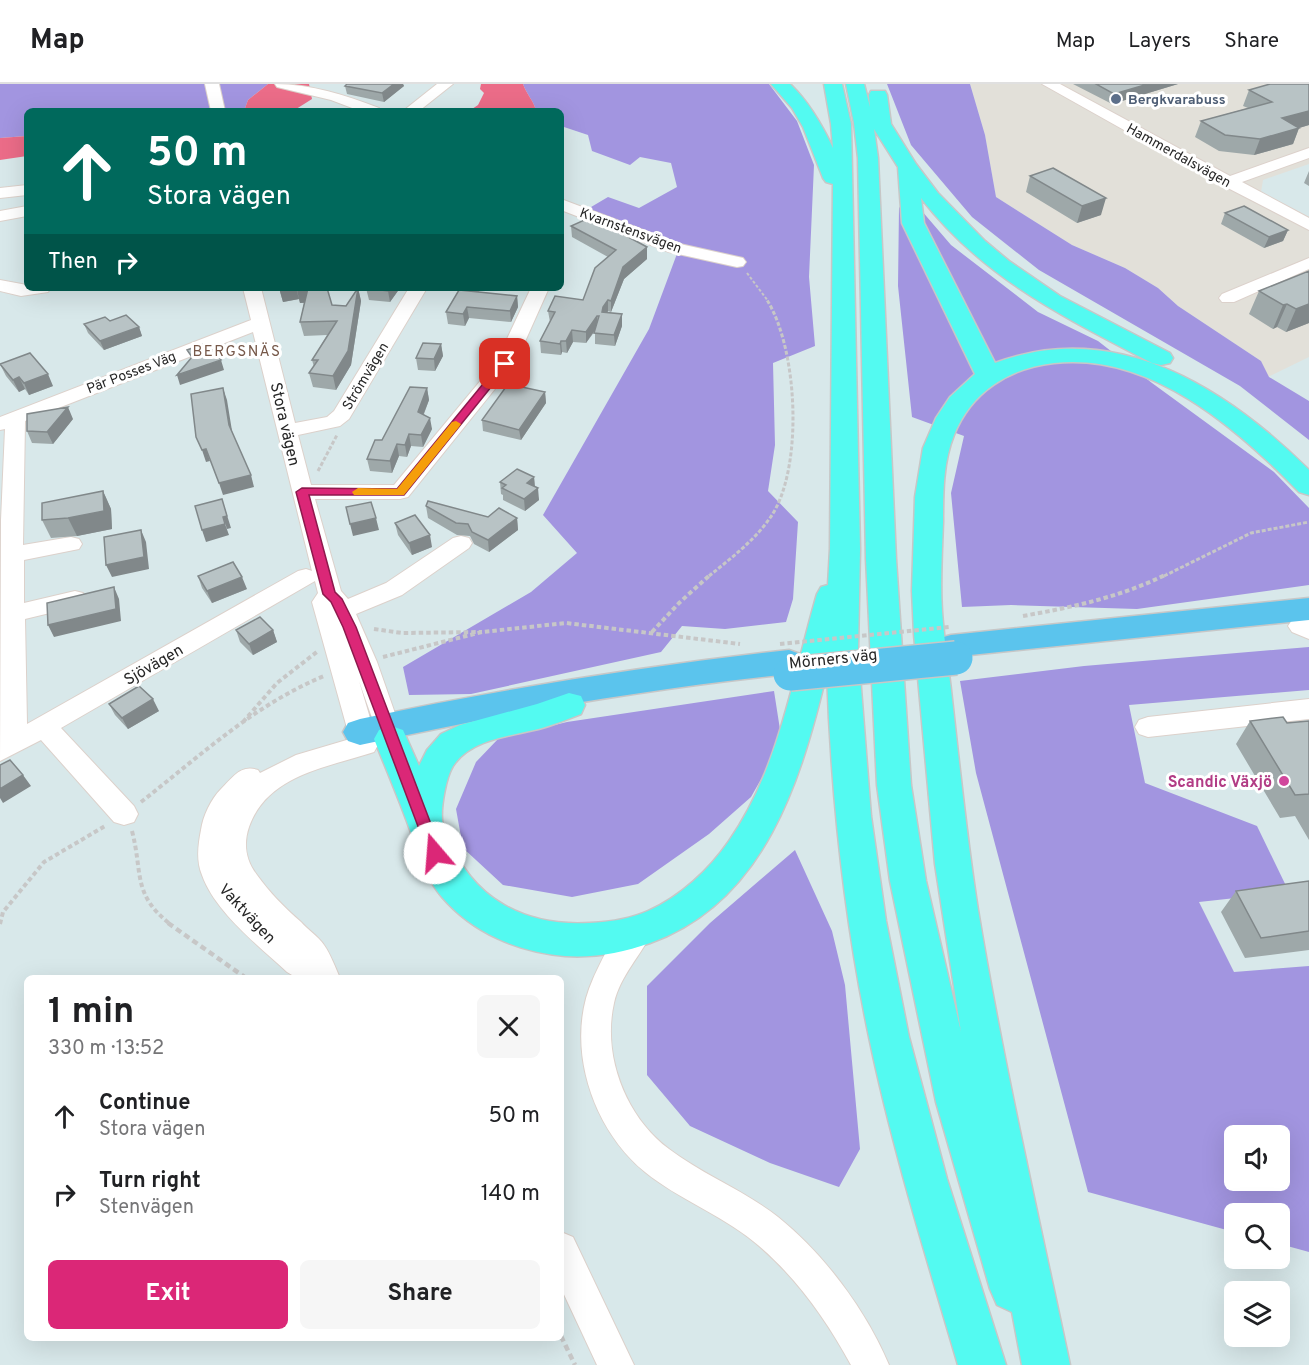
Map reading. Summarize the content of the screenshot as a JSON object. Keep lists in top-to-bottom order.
{
  "streets": {
    "main road": ["Mörners väg"],
    "street": [
      "Hammerdalsvägen",
      "Kvarnstensvägen",
      "Pär Posses Väg",
      "Strömvägen",
      "Stora vägen",
      "Sjövägen",
      "Vaktvägen"
    ]
  },
  "crossings": [
    ["Pär Posses Väg", "Stora vägen"],
    ["Strömvägen", "Stora vägen"],
    ["Stora vägen", "Mörners väg"],
    ["Stora vägen", "Vaktvägen"],
    ["Mörners väg", "Vaktvägen"]
  ],
  "districts": ["BERGSNÄS"],
  "places": ["Bergkvarabuss", "Scandic Växjö"],
  "page": {
    "header": "Map",
    "nav": ["Map", "Layers", "Share"],
    "turn": ["50 m", "Stora vägen"],
    "then": "Then",
    "heading": ["1 min", "330 m · 13:52"],
    "list": [
      {
        "name": "Continue",
        "note": "Stora vägen",
        "value": "50 m"
      },
      {
        "name": "Turn right",
        "note": "Stenvägen",
        "value": "140 m"
      }
    ],
    "buttons": ["Exit", "Share"]
  }
}
